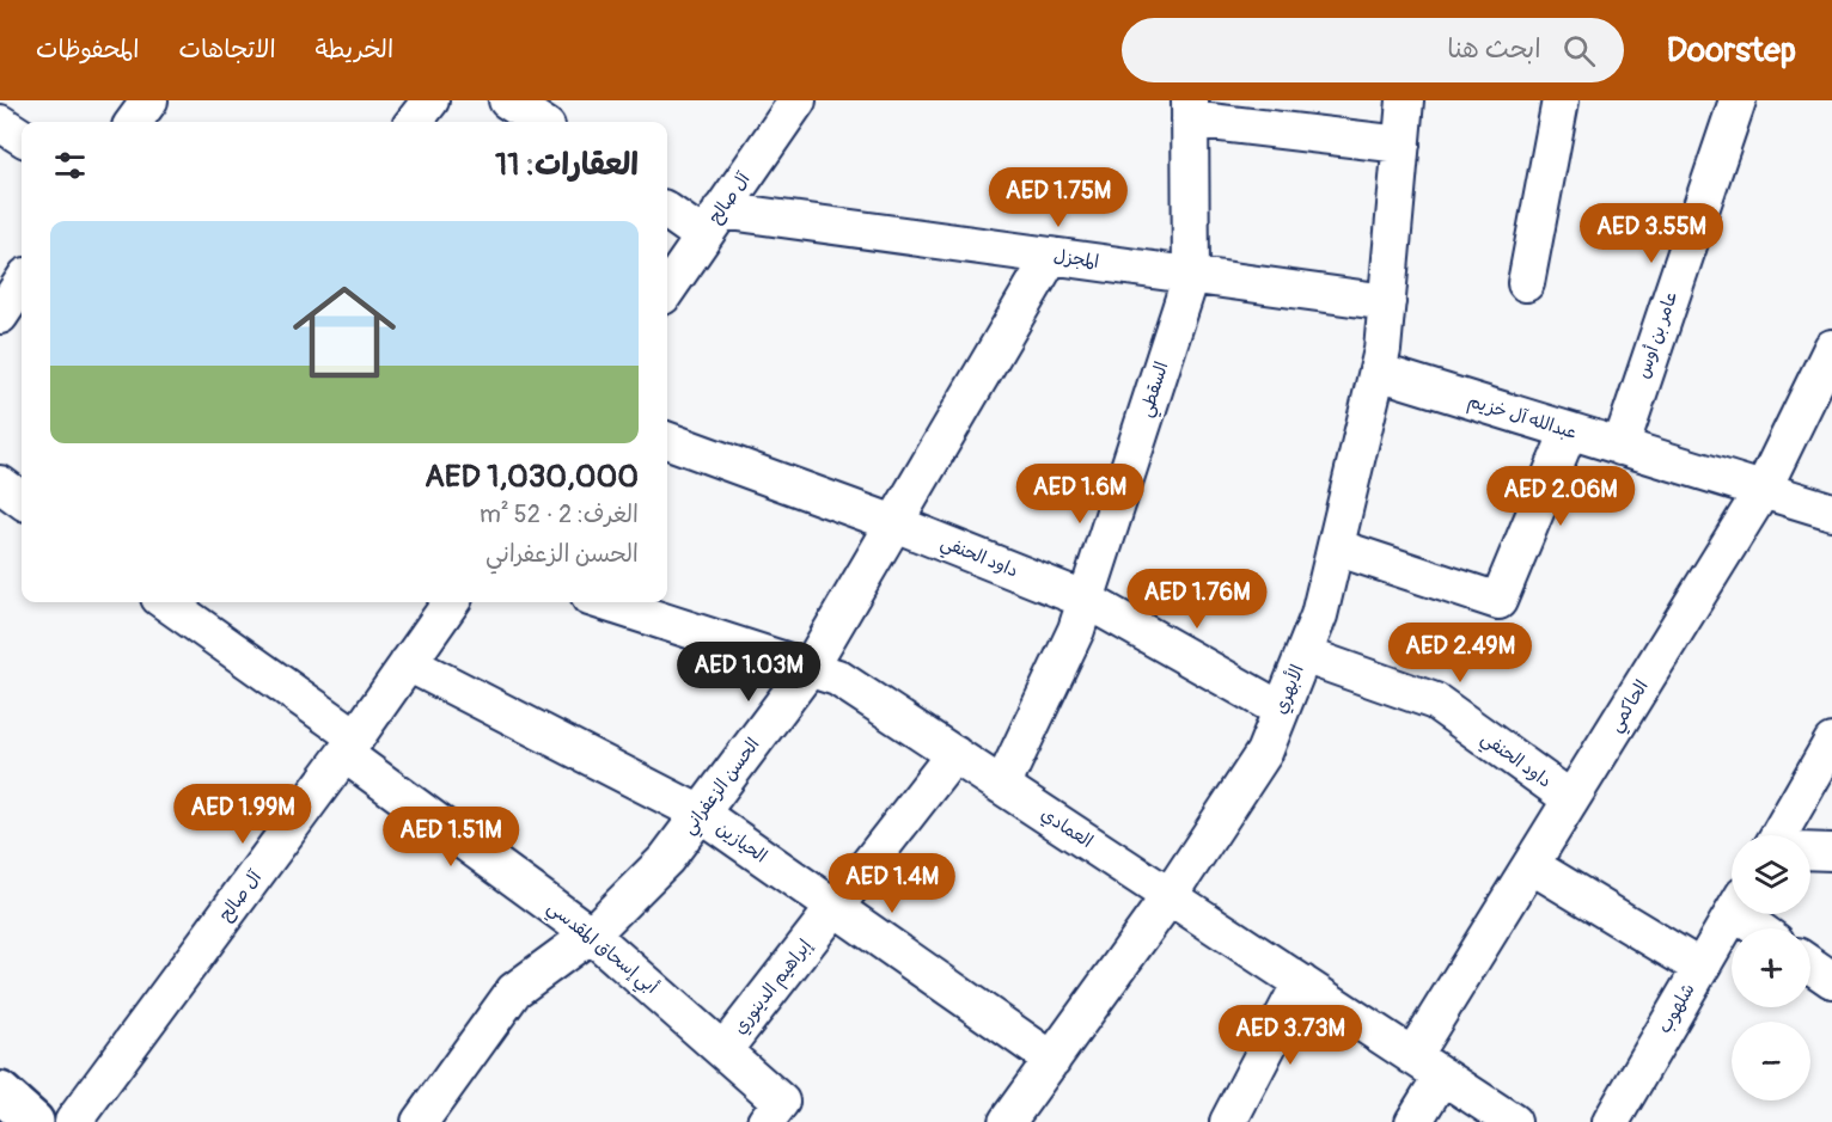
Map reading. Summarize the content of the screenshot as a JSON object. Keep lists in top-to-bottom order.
{
  "streets": {
    "street": [
      "آل صالح",
      "المجزل",
      "عامر بن أوس",
      "السقطي",
      "عبدالله آل خزيم",
      "داود الحنفي",
      "الأبهري",
      "الحاكمي",
      "الحسن الزعفراني",
      "العمادي",
      "الحيازين",
      "أبي إسحاق المقدسي",
      "إبراهيم الدينوري",
      "شلهوب"
    ]
  },
  "crossings": [
    ["آل صالح", "المجزل"],
    ["آل صالح", "الحيازين"],
    ["آل صالح", "أبي إسحاق المقدسي"],
    ["المجزل", "السقطي"],
    ["المجزل", "الأبهري"],
    ["المجزل", "الحسن الزعفراني"],
    ["عامر بن أوس", "عبدالله آل خزيم"],
    ["السقطي", "داود الحنفي"],
    ["السقطي", "العمادي"],
    ["عبدالله آل خزيم", "الأبهري"],
    ["عبدالله آل خزيم", "الحاكمي"],
    ["داود الحنفي", "الأبهري"],
    ["داود الحنفي", "الحاكمي"],
    ["داود الحنفي", "الحسن الزعفراني"],
    ["الأبهري", "العمادي"],
    ["الأبهري", "الحيازين"],
    ["الحاكمي", "العمادي"],
    ["الحسن الزعفراني", "العمادي"],
    ["الحسن الزعفراني", "الحيازين"],
    ["الحسن الزعفراني", "أبي إسحاق المقدسي"],
    ["العمادي", "إبراهيم الدينوري"],
    ["الحيازين", "إبراهيم الدينوري"],
    ["أبي إسحاق المقدسي", "إبراهيم الدينوري"]
  ],
  "page": {
    "header": "Doorstep",
    "search": "ابحث هنا",
    "nav": ["الخريطة", "الاتجاهات", "المحفوظات"],
    "heading": "العقارات: 11",
    "price": [
      "AED 1.75M",
      "AED 3.55M",
      "AED 1.6M",
      "AED 2.06M",
      "AED 1.76M",
      "AED 2.49M",
      "AED 1.03M",
      "AED 1.99M",
      "AED 1.51M",
      "AED 1.4M",
      "AED 3.73M"
    ],
    "list": [
      {
        "name": "AED 1,030,000",
        "note": "الغرف: 2 · 52 m² · الحسن الزعفراني"
      }
    ],
    "map_buttons": ["+", "−"]
  }
}
